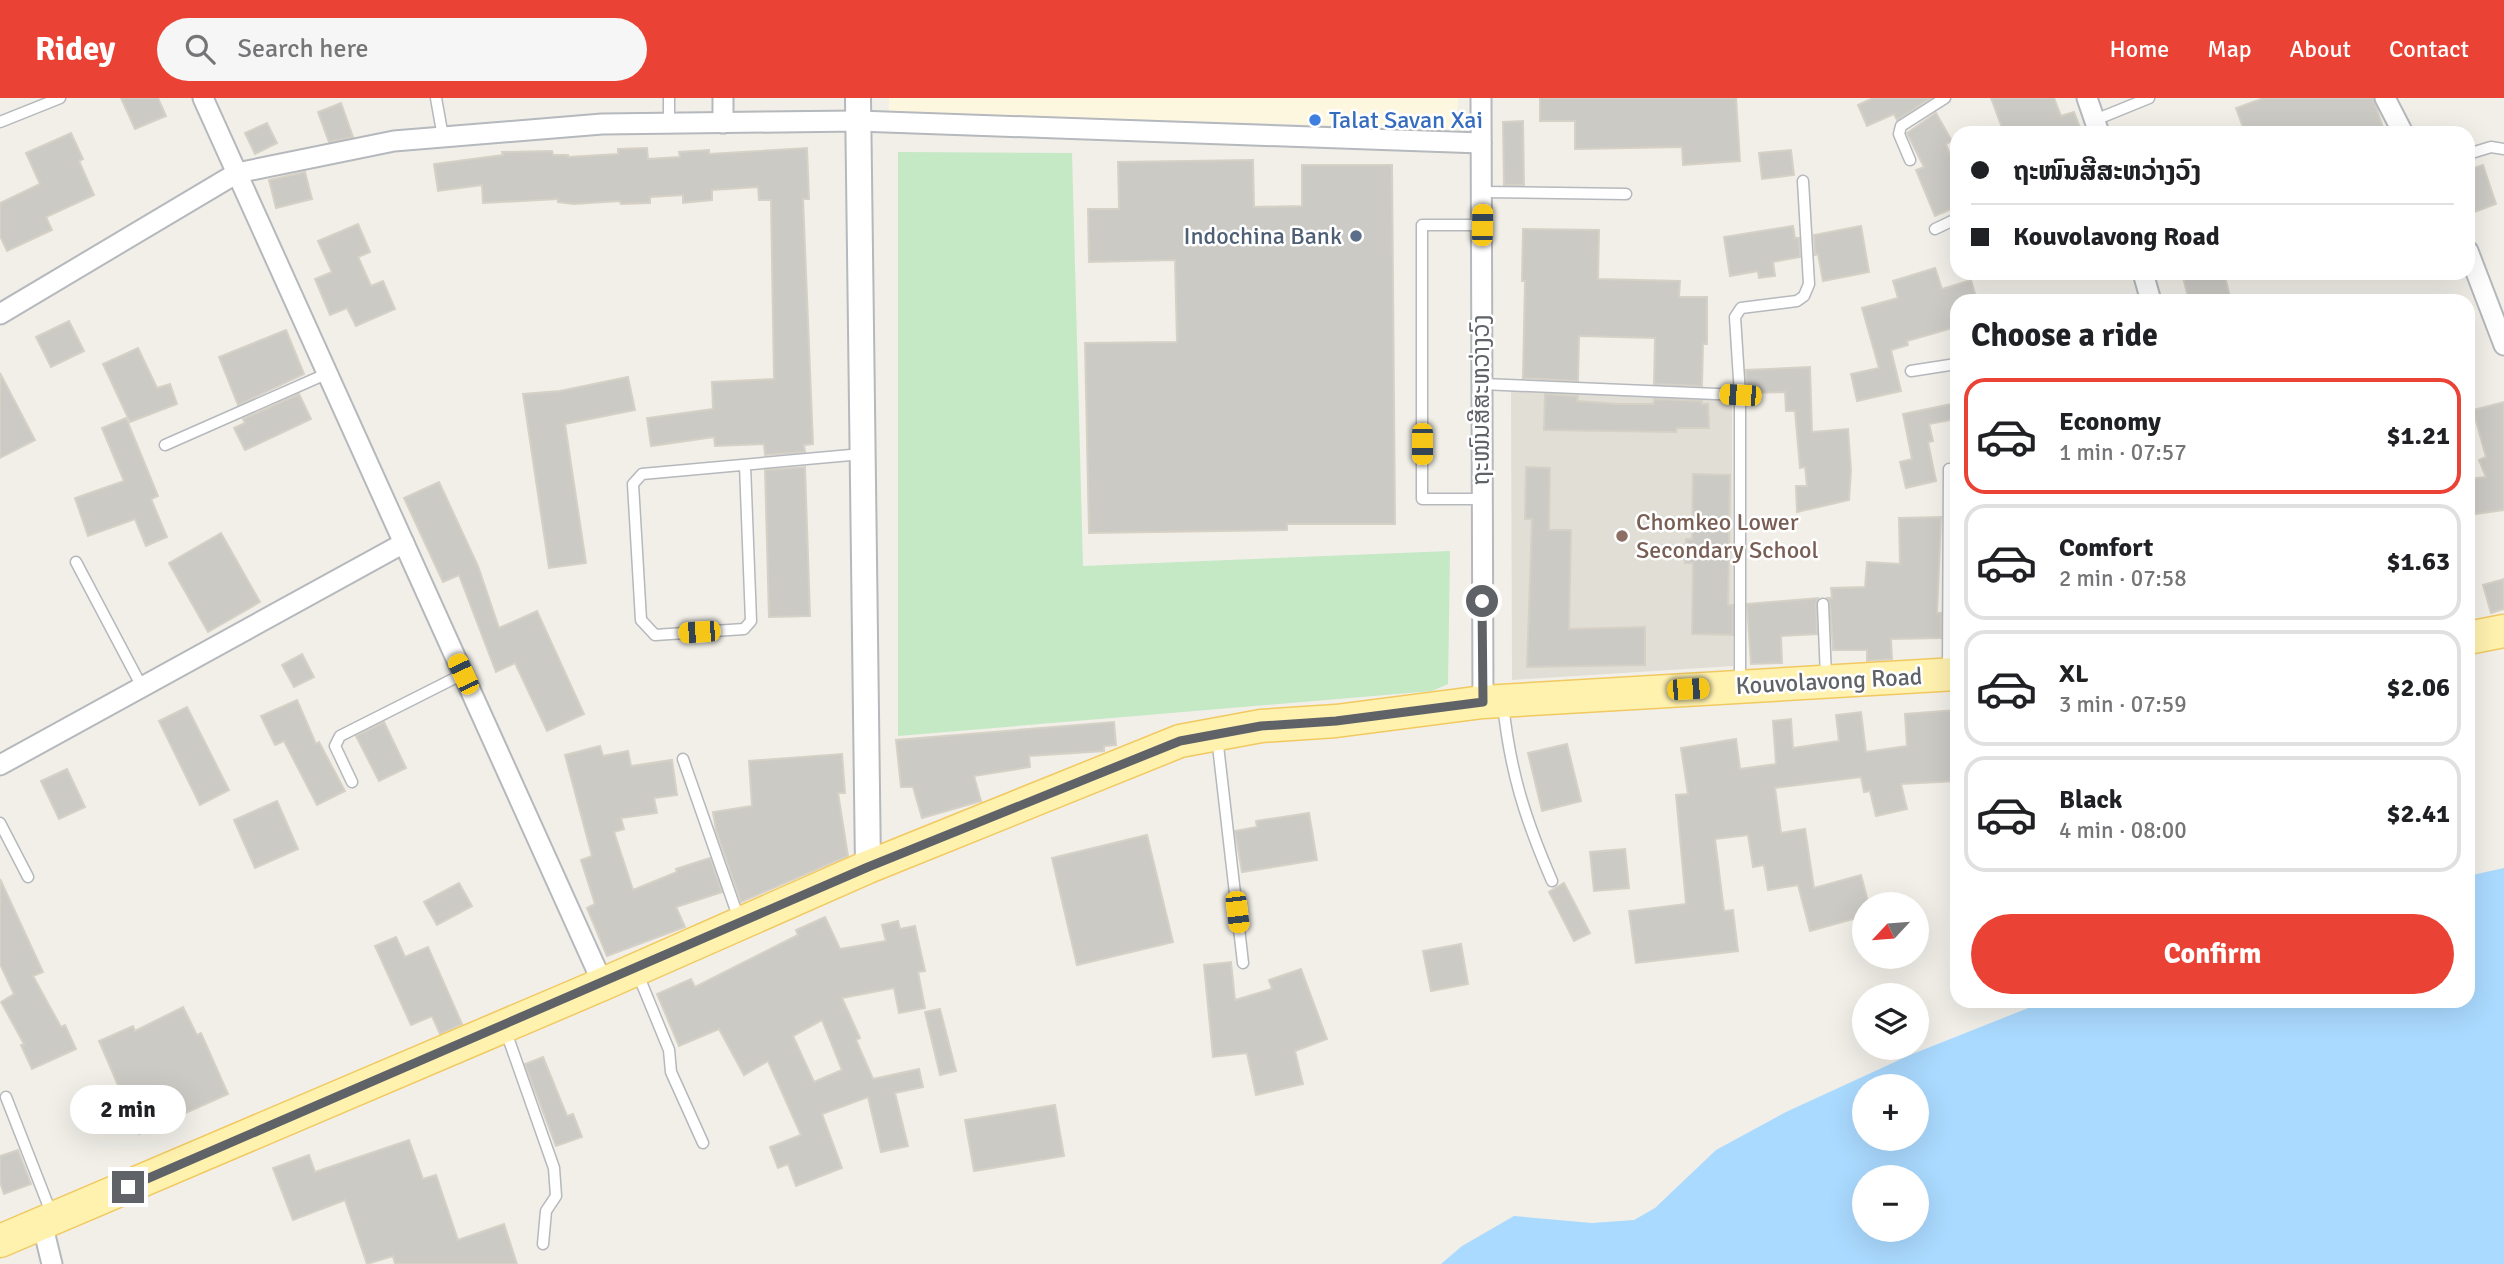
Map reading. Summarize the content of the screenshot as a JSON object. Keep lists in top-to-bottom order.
{
  "streets": {
    "main road": ["Kouvolavong Road"],
    "street": ["ຖະໜົນສີສະຫວ່າງວົງ"]
  },
  "crossings": [
    ["ຖະໜົນສີສະຫວ່າງວົງ", "Kouvolavong Road"]
  ],
  "places": ["Talat Savan Xai", "Indochina Bank", "Chomkeo Lower Secondary School"],
  "north": "bottom left",
  "page": {
    "header": "Ridey",
    "search": "Search here",
    "nav": [
      "Home",
      "Map",
      "About",
      "Contact"
    ],
    "banner": ["ຖະໜົນສີສະຫວ່າງວົງ", "Kouvolavong Road"],
    "heading": "Choose a ride",
    "list": [
      {
        "name": "Economy",
        "note": "1 min · 07:57",
        "value": "$1.21"
      },
      {
        "name": "Comfort",
        "note": "2 min · 07:58",
        "value": "$1.63"
      },
      {
        "name": "XL",
        "note": "3 min · 07:59",
        "value": "$2.06"
      },
      {
        "name": "Black",
        "note": "4 min · 08:00",
        "value": "$2.41"
      }
    ],
    "map_buttons": ["+", "−"],
    "buttons": "Confirm",
    "bubble": "2 min"
  }
}
